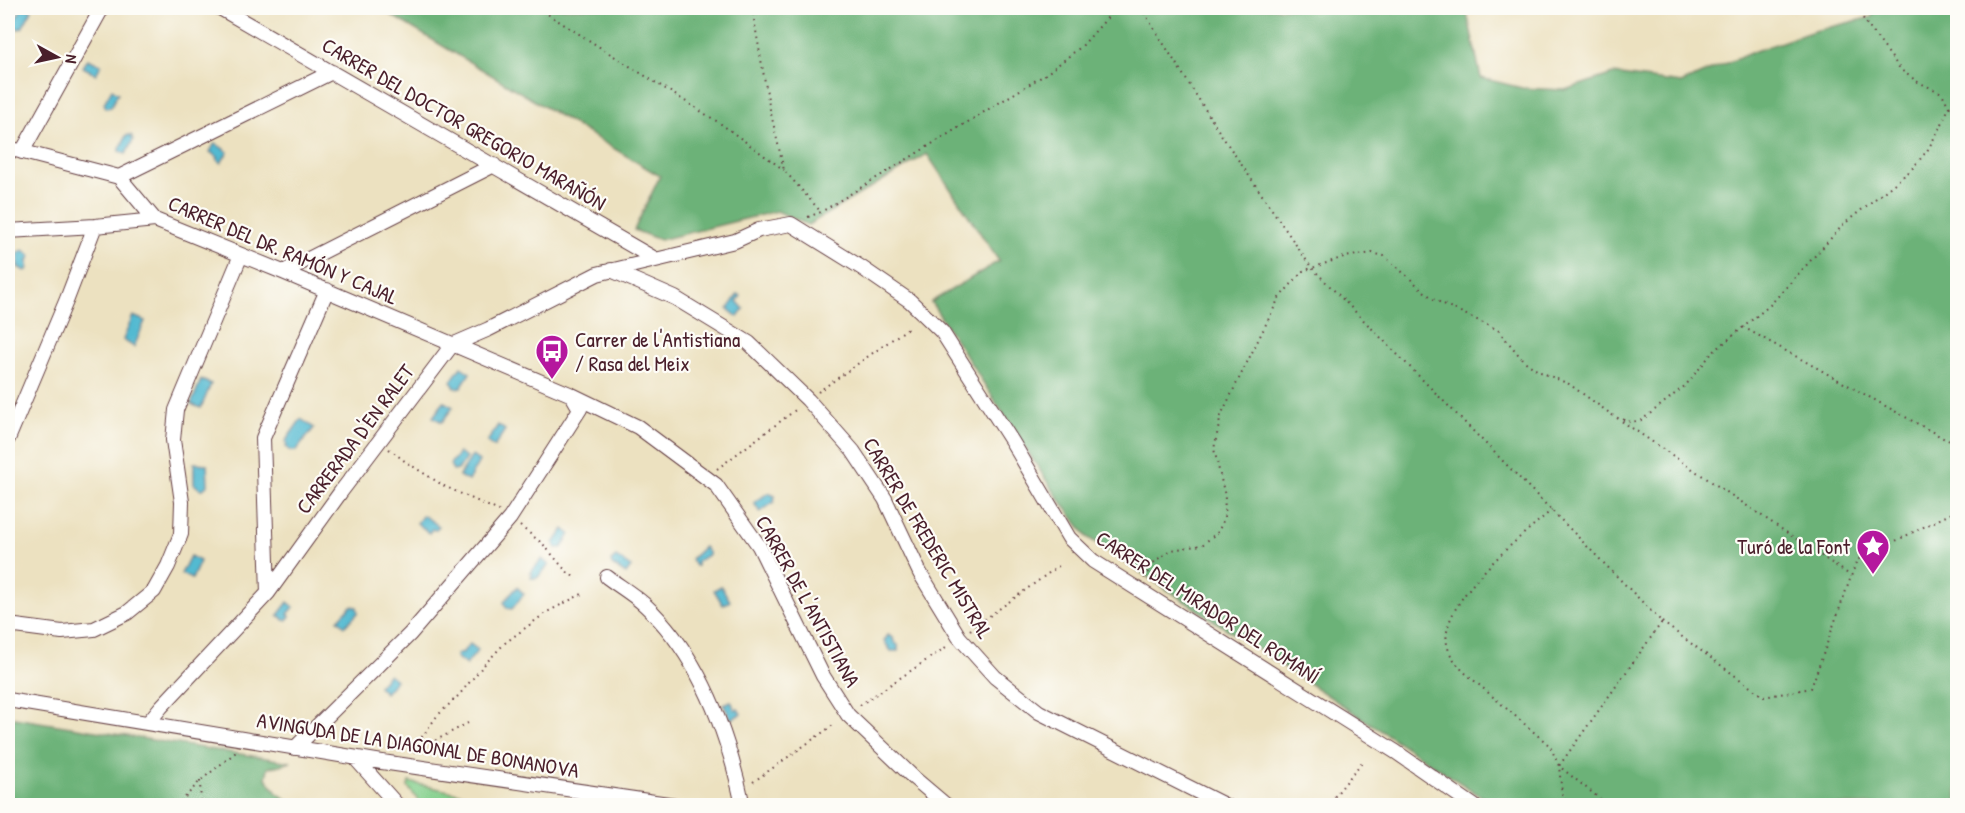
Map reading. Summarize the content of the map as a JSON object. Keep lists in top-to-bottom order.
{
  "streets": {
    "street": [
      "CARRER DEL DOCTOR GREGORIO MARAÑÓN",
      "CARRER DEL DR. RAMÓN Y CAJAL",
      "CARRERADA D'EN RALET",
      "CARRER DE FREDERIC MISTRAL",
      "CARRER DE L'ANTISTIANA",
      "CARRER DEL MIRADOR DEL ROMANÍ",
      "AVINGUDA DE LA DIAGONAL DE BONANOVA"
    ]
  },
  "crossings": [
    ["CARRER DEL DOCTOR GREGORIO MARAÑÓN", "CARRERADA D'EN RALET"],
    ["CARRER DEL DR. RAMÓN Y CAJAL", "CARRERADA D'EN RALET"],
    ["CARRER DEL DR. RAMÓN Y CAJAL", "CARRER DE L'ANTISTIANA"],
    ["CARRERADA D'EN RALET", "CARRER DE FREDERIC MISTRAL"],
    ["CARRERADA D'EN RALET", "CARRER DE L'ANTISTIANA"],
    ["CARRERADA D'EN RALET", "CARRER DEL MIRADOR DEL ROMANÍ"],
    ["CARRERADA D'EN RALET", "AVINGUDA DE LA DIAGONAL DE BONANOVA"]
  ],
  "places": {
    "bus stop": ["Carrer de l'Antistiana / Rasa del Meix"],
    "place": ["Turó de la Font"]
  },
  "north": "right"
}
